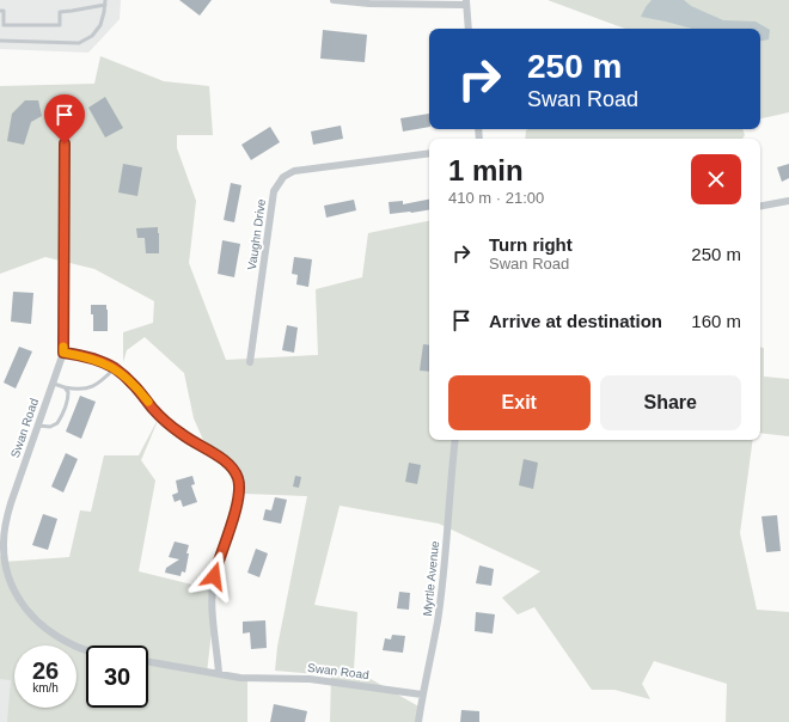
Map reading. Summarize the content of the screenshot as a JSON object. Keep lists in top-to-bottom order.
{
  "streets": {
    "street": ["Vaughn Drive", "Swan Road", "Myrtle Avenue"]
  },
  "crossings": [
    ["Swan Road", "Myrtle Avenue"]
  ],
  "page": {
    "turn": ["250 m", "Swan Road"],
    "heading": ["1 min", "410 m · 21:00"],
    "list": [
      {
        "name": "Turn right",
        "note": "Swan Road",
        "value": "250 m"
      },
      {
        "name": "Arrive at destination",
        "value": "160 m"
      }
    ],
    "buttons": ["Exit", "Share"],
    "speed": "26 km/h",
    "limit": "30"
  }
}
